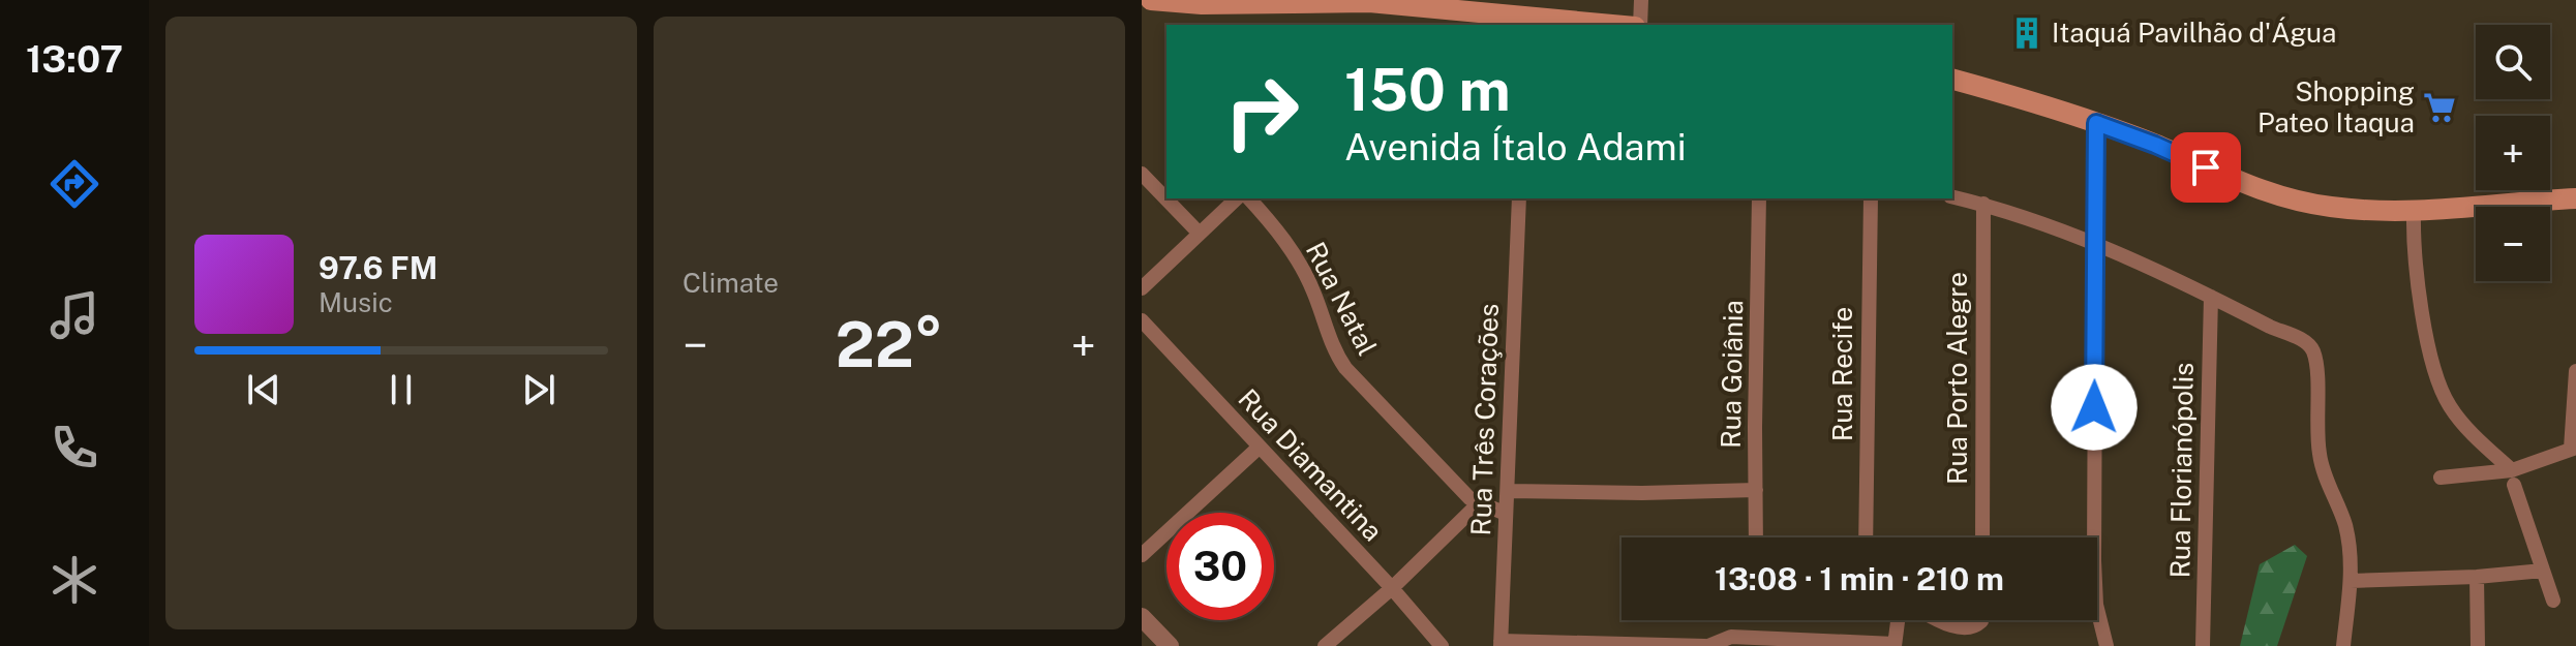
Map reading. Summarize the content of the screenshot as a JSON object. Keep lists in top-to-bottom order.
{
  "streets": {
    "street": [
      "Rua Natal",
      "Rua Goiânia",
      "Rua Recife",
      "Rua Porto Alegre",
      "Rua Três Corações",
      "Rua Diamantina",
      "Rua Florianópolis"
    ]
  },
  "crossings": [
    ["Rua Natal", "Rua Três Corações"]
  ],
  "places": {
    "building": ["Itaquá Pavilhão d'Água"],
    "supermarket": ["Shopping Pateo Itaqua"]
  },
  "page": {
    "tabs": "13:07",
    "tile": "Climate",
    "map_buttons": ["+", "−"],
    "turn": ["150 m", "Avenida Ítalo Adami"],
    "song": ["97.6 FM", "Music"],
    "heat": ["−", "22°", "+"],
    "limit": "30",
    "trip": "13:08 · 1 min · 210 m"
  }
}
